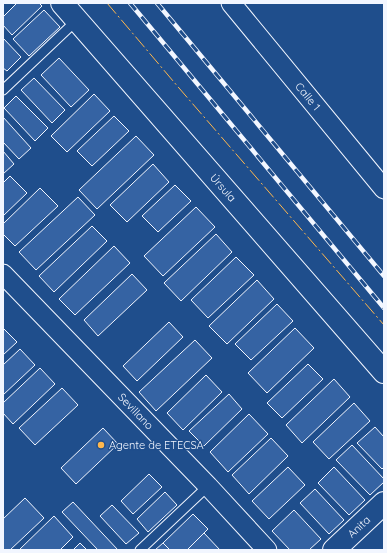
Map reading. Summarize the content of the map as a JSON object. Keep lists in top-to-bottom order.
{
  "streets": {
    "street": [
      "Calle 1",
      "Úrsula",
      "Sevillano",
      "Anita"
    ]
  },
  "places": ["Agente de ETECSA"]
}
